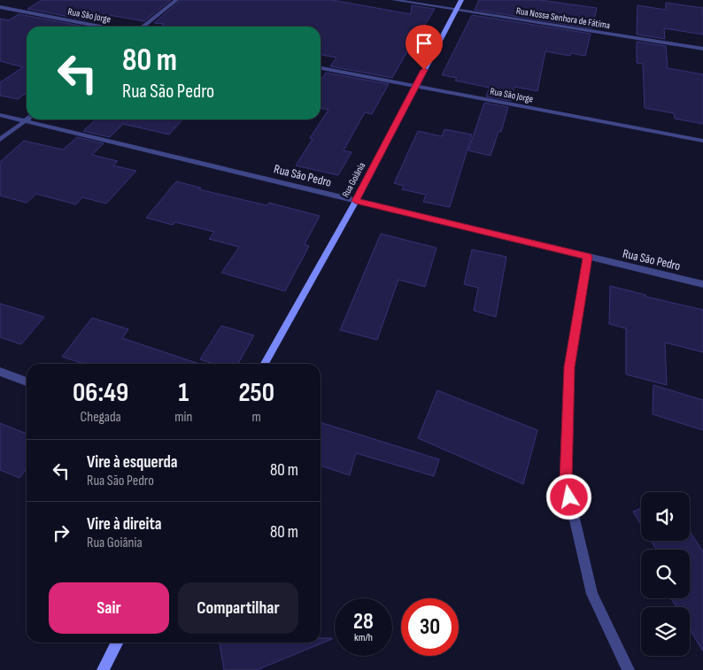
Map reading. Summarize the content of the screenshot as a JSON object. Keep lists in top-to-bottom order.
{
  "streets": {
    "street": [
      "Rua São Jorge",
      "Rua Nossa Senhora de Fátima",
      "Rua São Pedro",
      "Rua Goiânia"
    ]
  },
  "crossings": [
    ["Rua São Jorge", "Rua Goiânia"],
    ["Rua Nossa Senhora de Fátima", "Rua Goiânia"],
    ["Rua São Pedro", "Rua Goiânia"]
  ],
  "page": {
    "turn": ["80 m", "Rua São Pedro"],
    "eta": [
      "06:49",
      "Chegada",
      "1",
      "min",
      "250",
      "m"
    ],
    "list": [
      {
        "name": "Vire à esquerda",
        "note": "Rua São Pedro",
        "value": "80 m"
      },
      {
        "name": "Vire à direita",
        "note": "Rua Goiânia",
        "value": "80 m"
      }
    ],
    "buttons": ["Sair", "Compartilhar"],
    "speed": "28 km/h",
    "limit": "30"
  }
}
